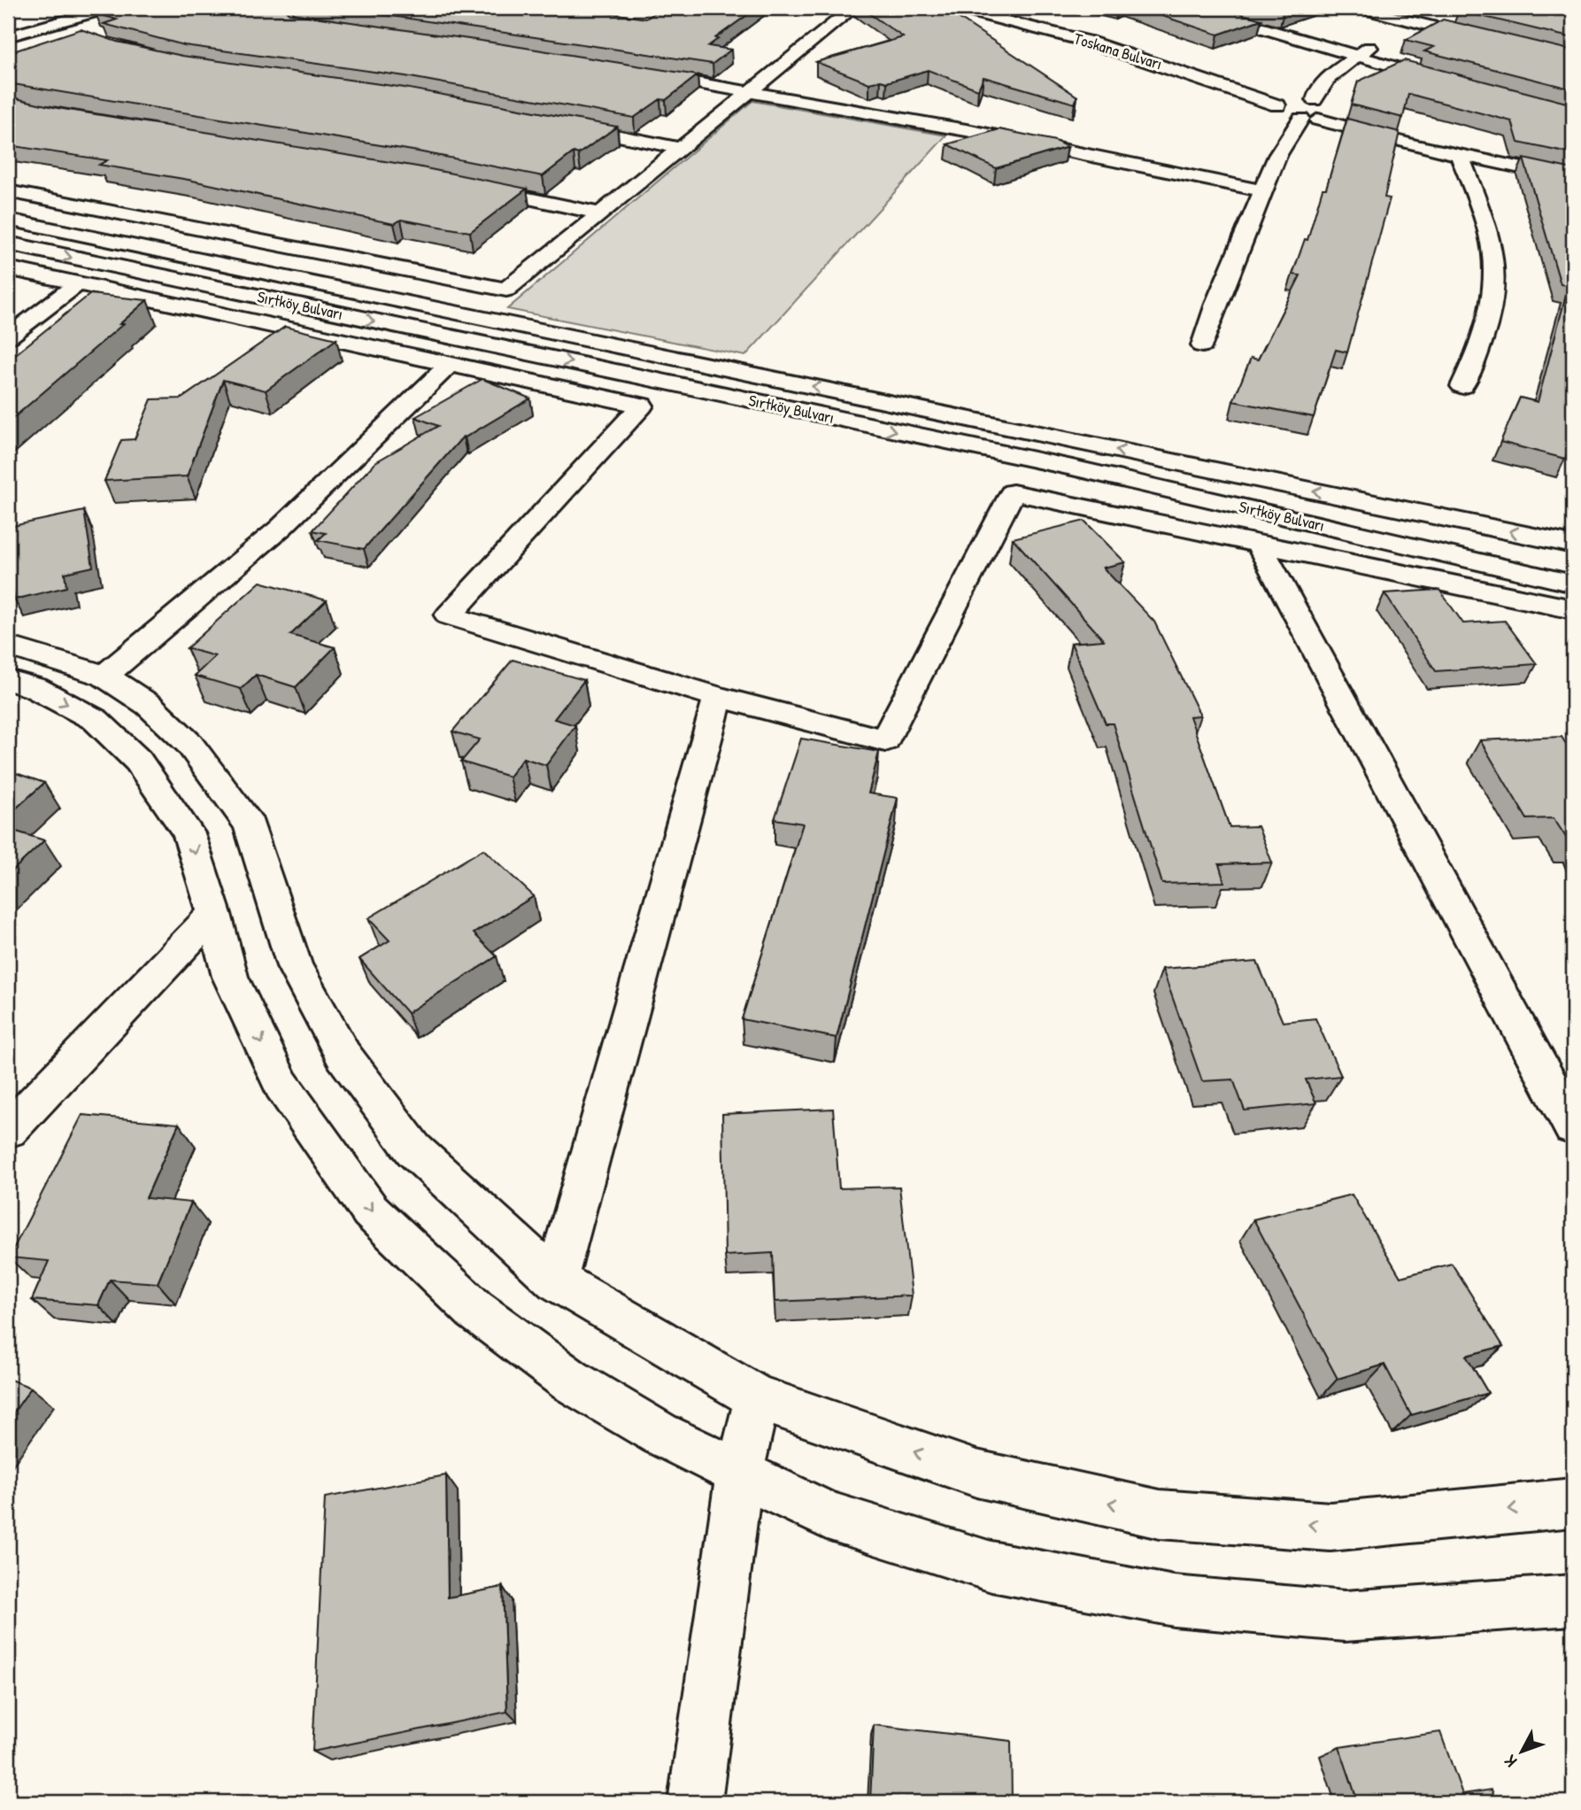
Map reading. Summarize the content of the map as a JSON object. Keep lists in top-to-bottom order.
{
  "streets": {
    "street": ["Toskana Bulvarı", "Sırtköy Bulvarı"]
  },
  "north": "bottom left"
}
